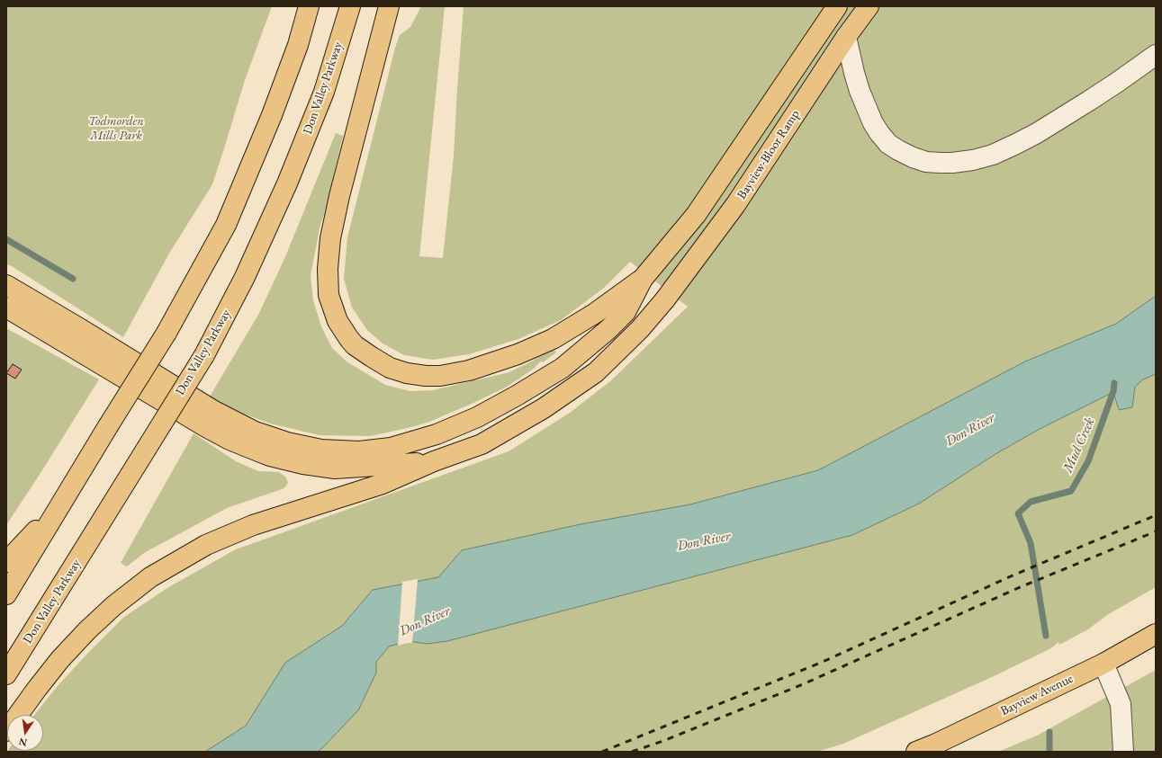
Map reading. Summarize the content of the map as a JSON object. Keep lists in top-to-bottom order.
{
  "streets": {
    "main road": ["Don Valley Parkway", "Bayview-Bloor Ramp", "Bayview Avenue"]
  },
  "water": ["Don River", "Mud Creek"],
  "parks": ["Todmorden Mills Park"],
  "north": "bottom"
}
